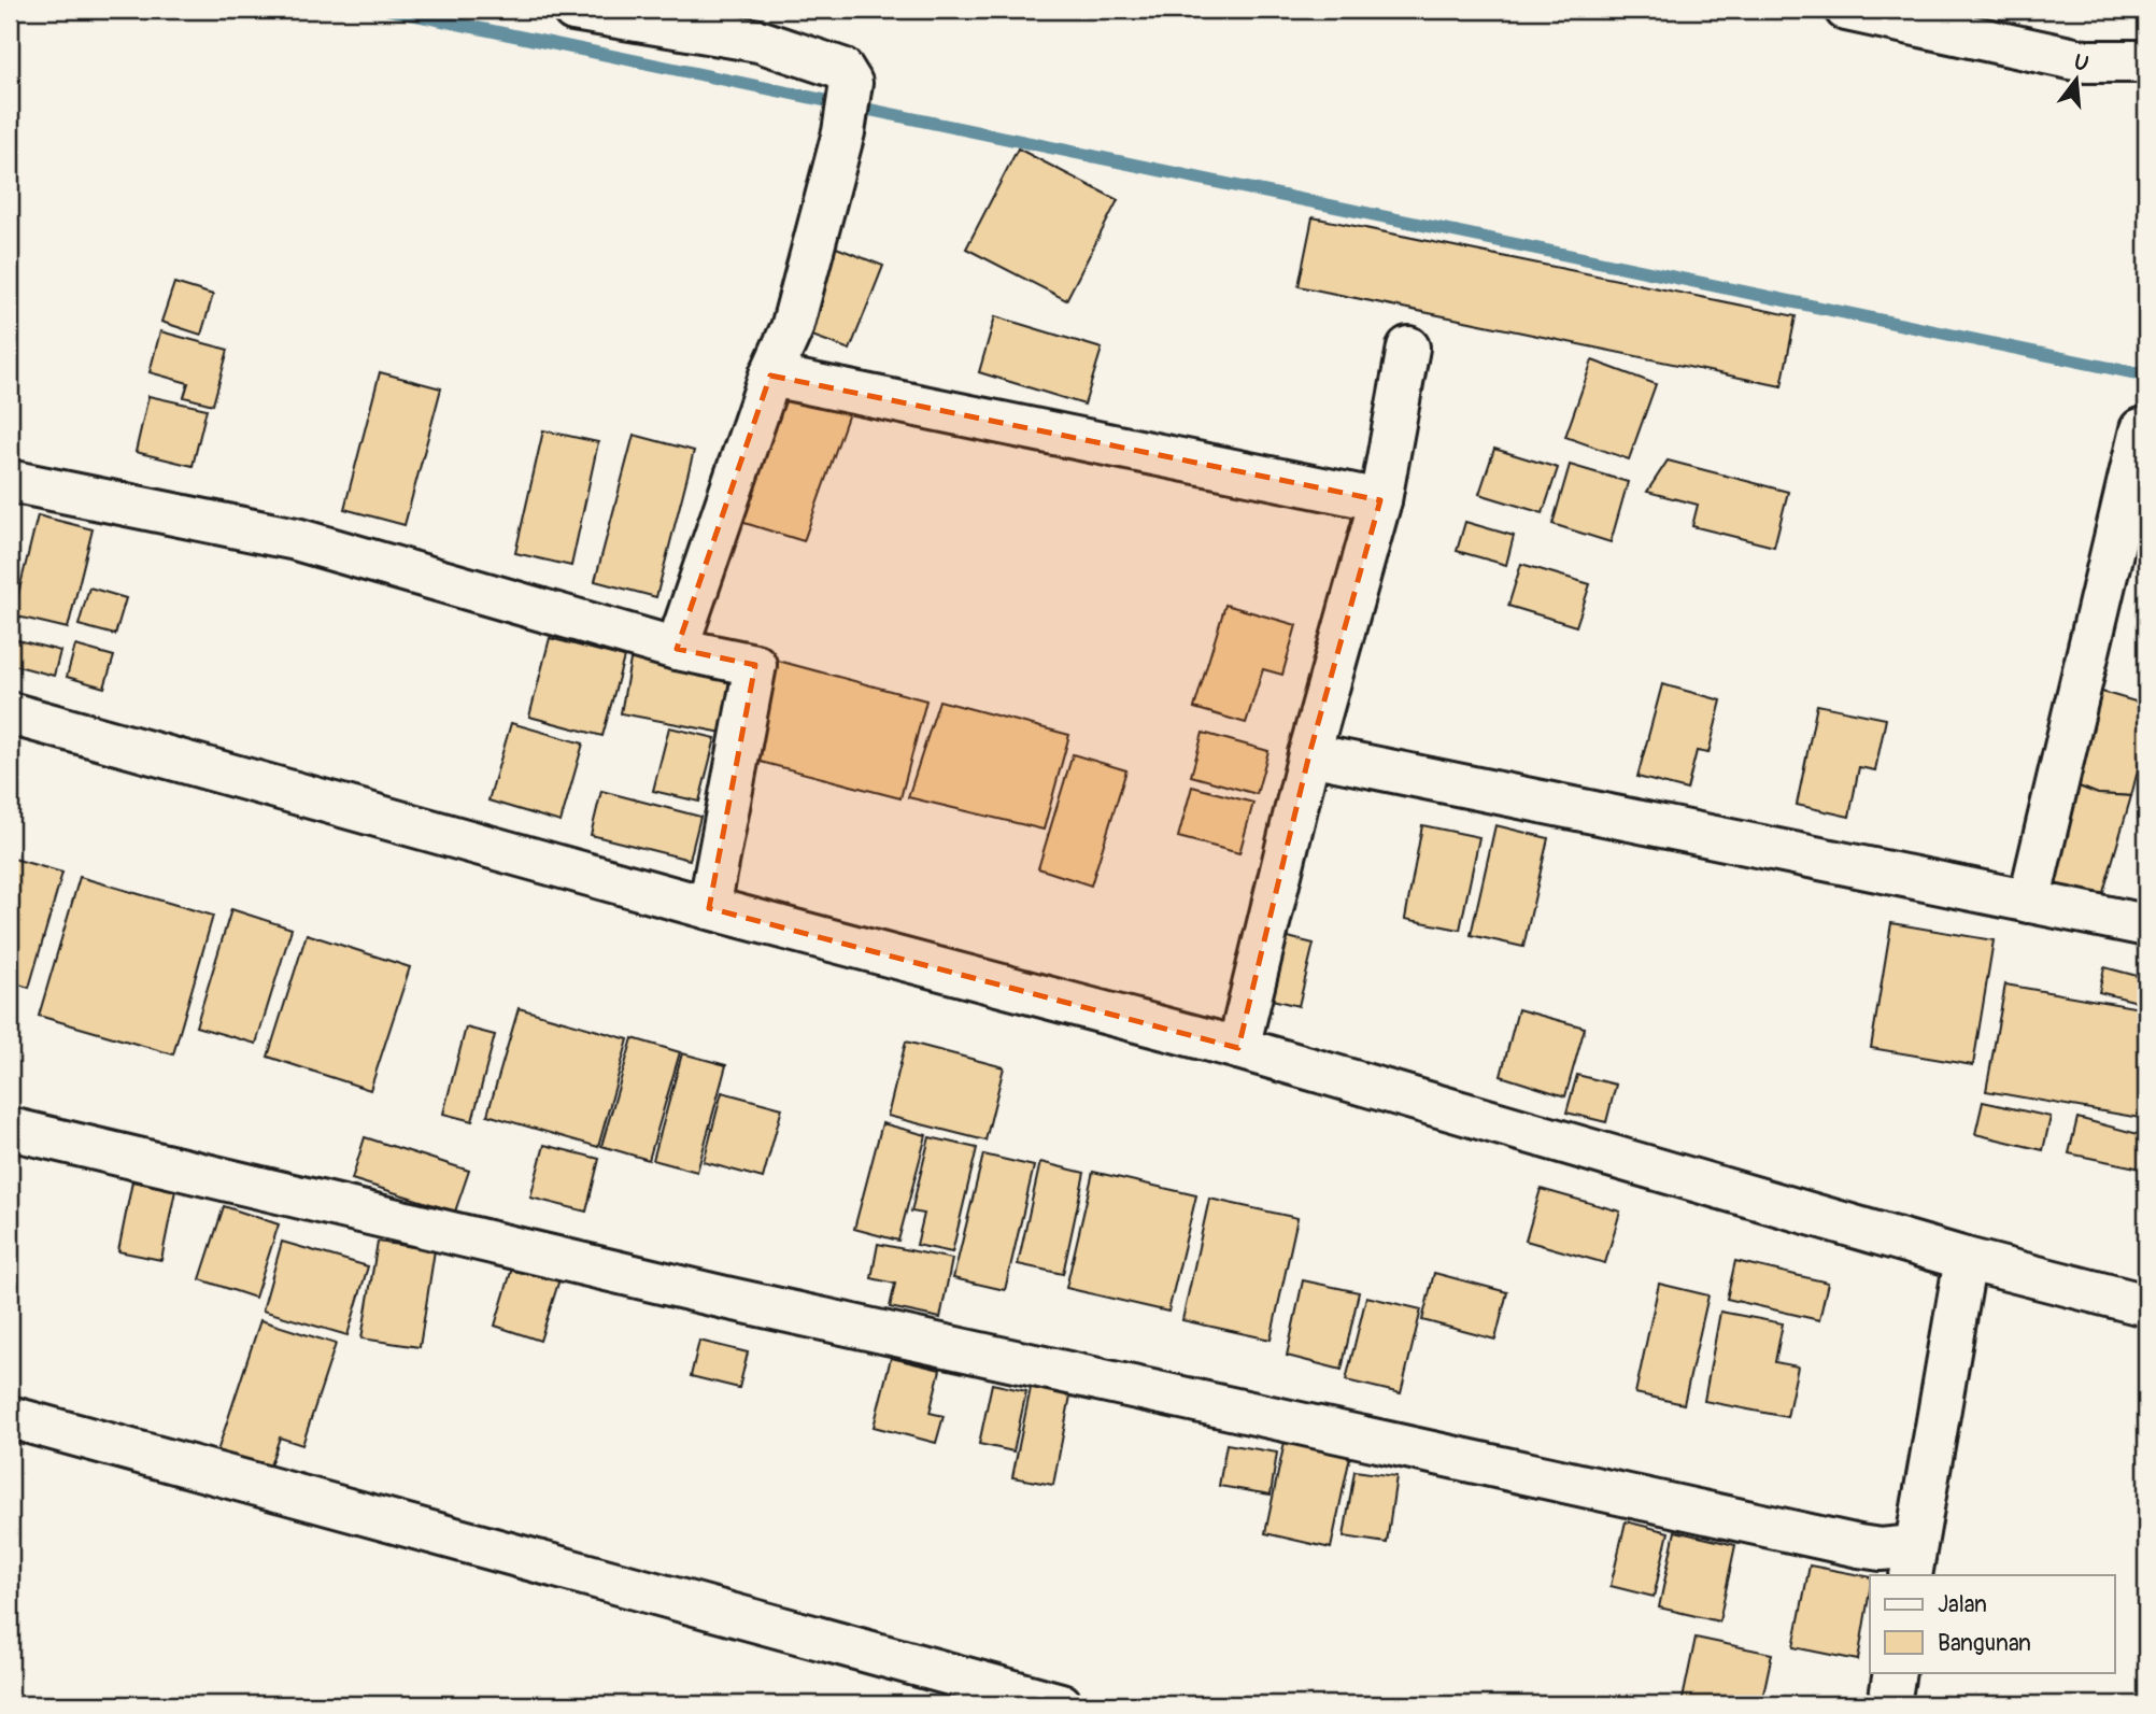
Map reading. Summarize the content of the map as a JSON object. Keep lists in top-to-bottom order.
{
  "legend": ["Jalan", "Bangunan"],
  "north": "top"
}
